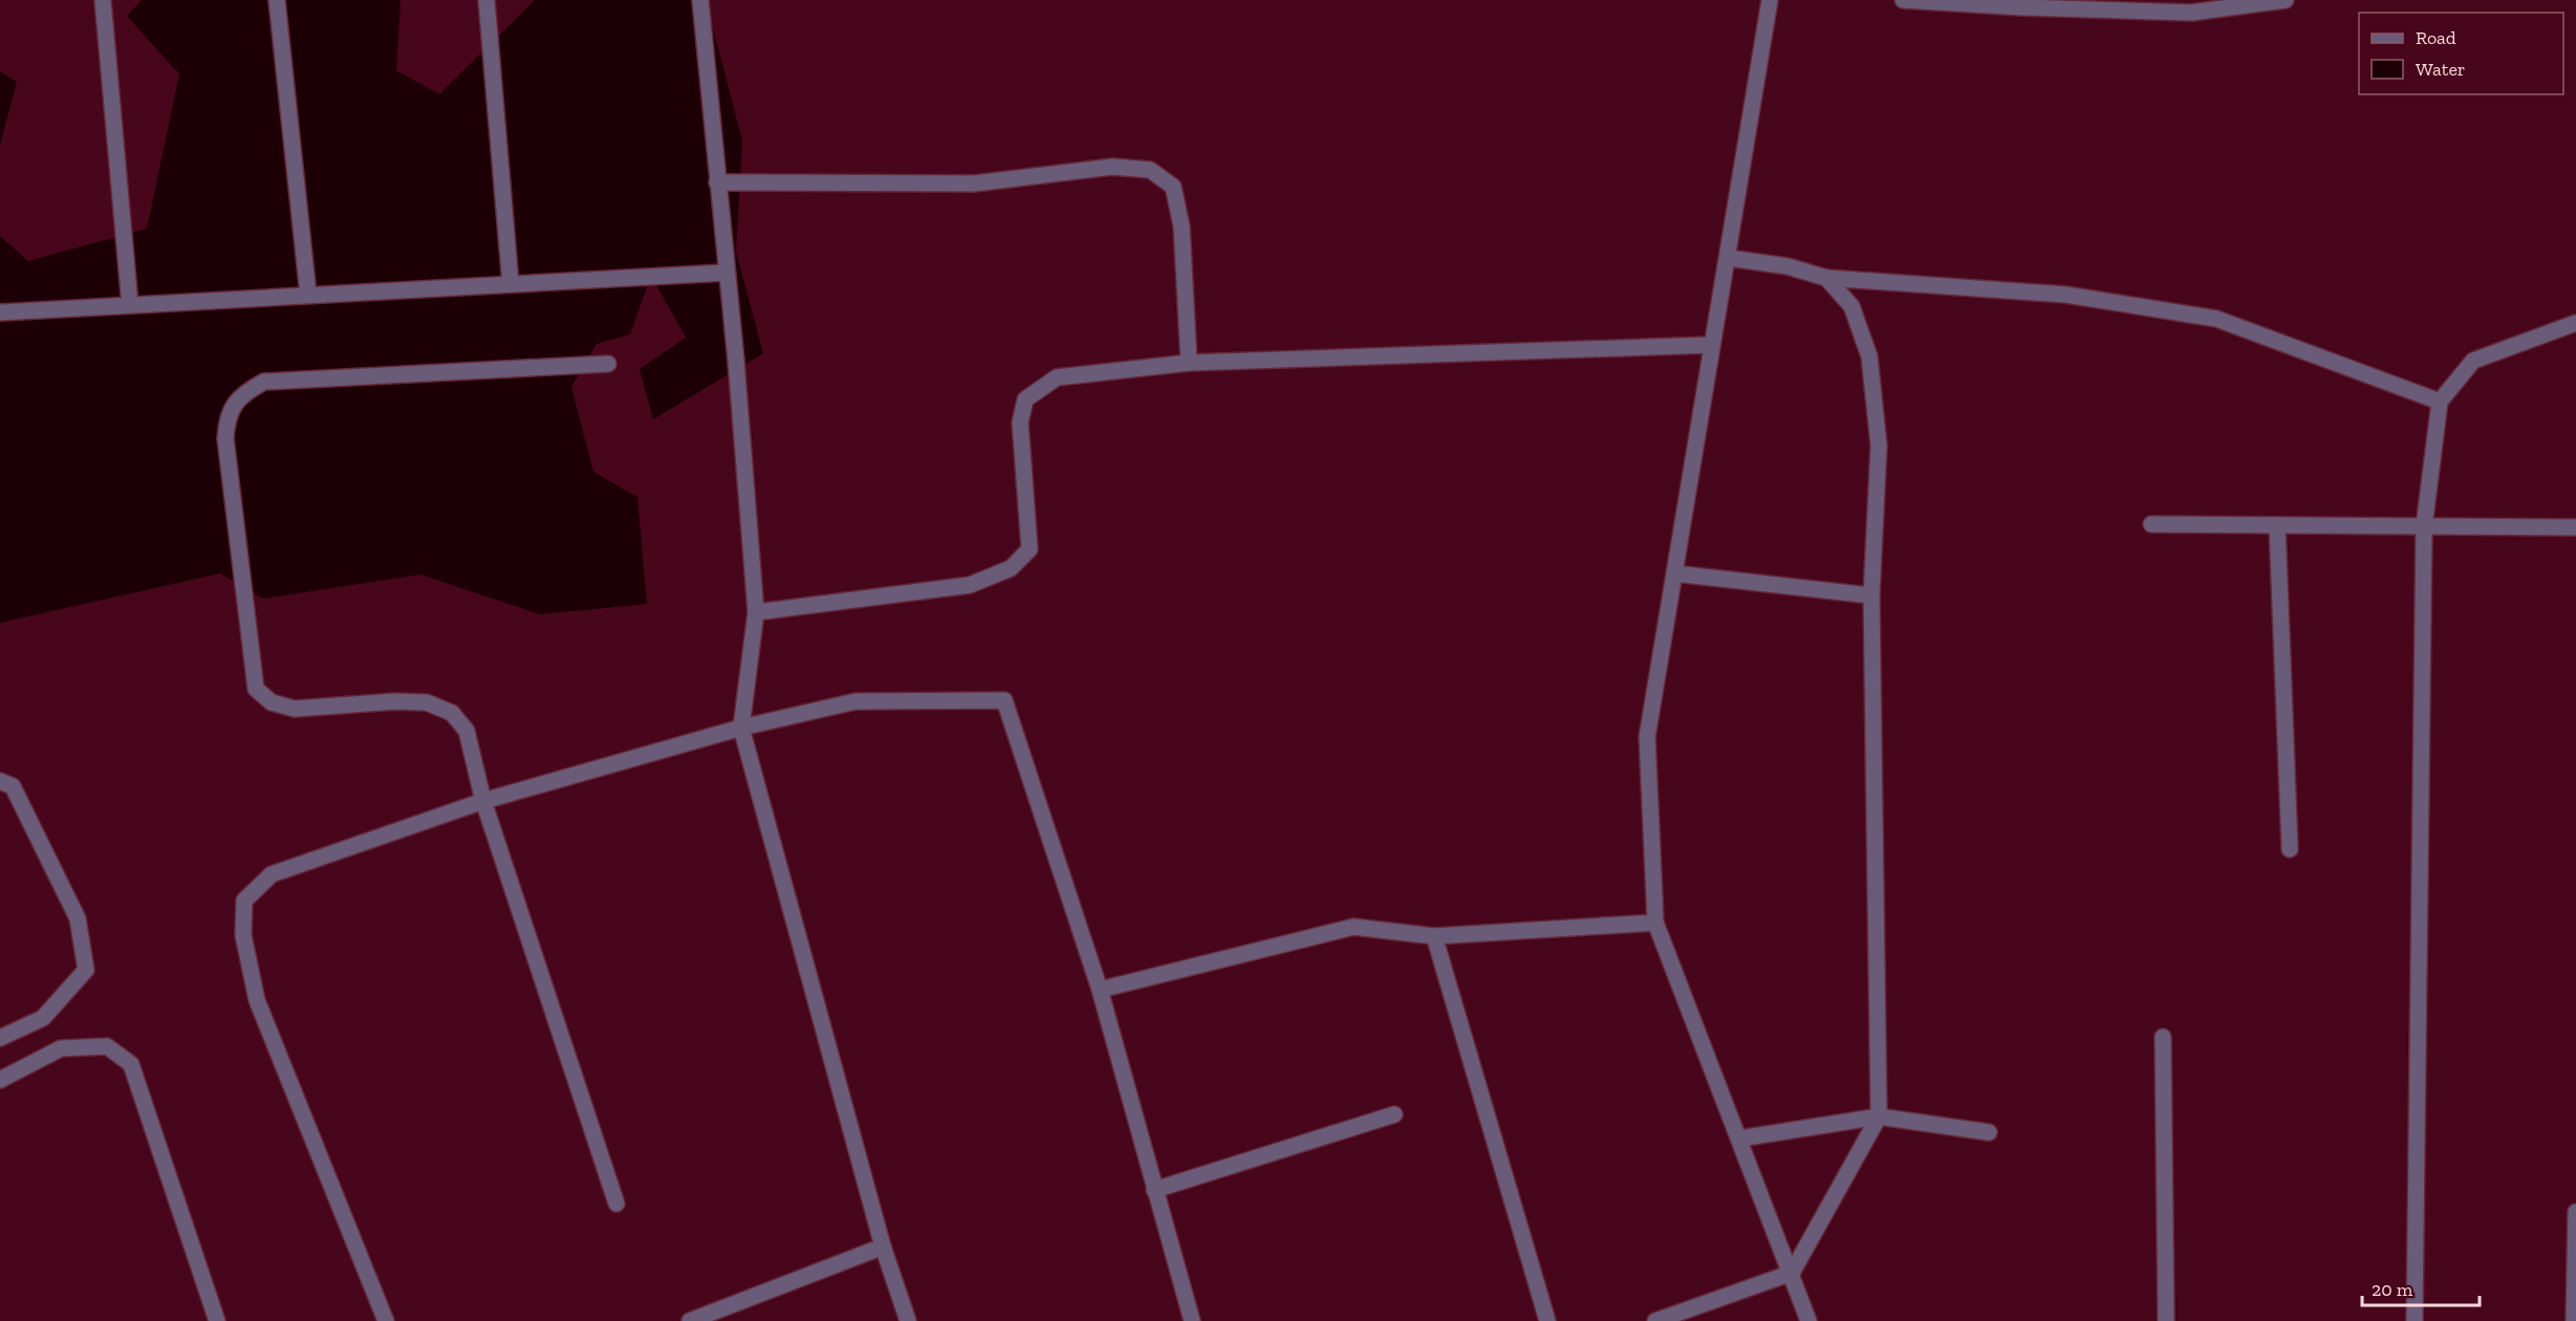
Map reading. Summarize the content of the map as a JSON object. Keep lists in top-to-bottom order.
{
  "legend": ["Road", "Water"],
  "scale_bar": "20 m"
}
